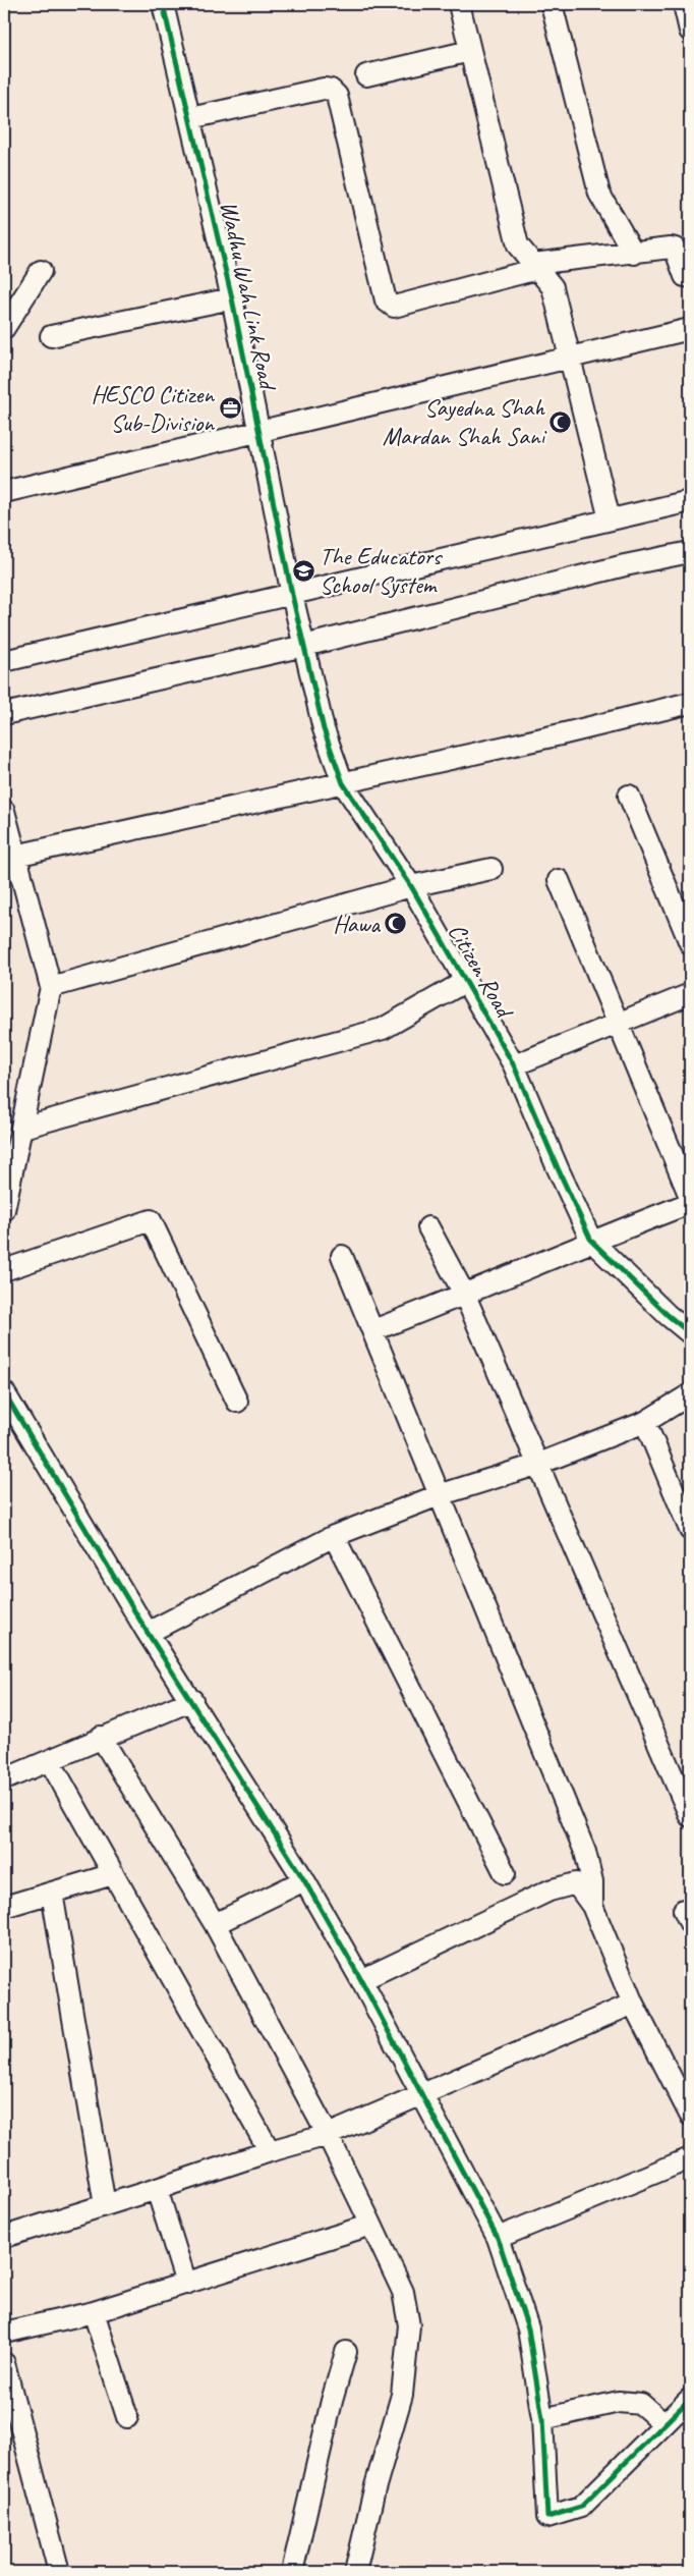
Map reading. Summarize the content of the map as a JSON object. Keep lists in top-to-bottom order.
{
  "streets": {
    "street": ["Wadhu Wah Link Road", "Citizen Road"]
  },
  "crossings": [
    ["Wadhu Wah Link Road", "Citizen Road"]
  ],
  "places": {
    "office": ["HESCO Citizen Sub-Division"],
    "mosque": ["Sayedna Shah Mardan Shah Sani", "Hawa"],
    "school or university": ["The Educators School System"]
  }
}
